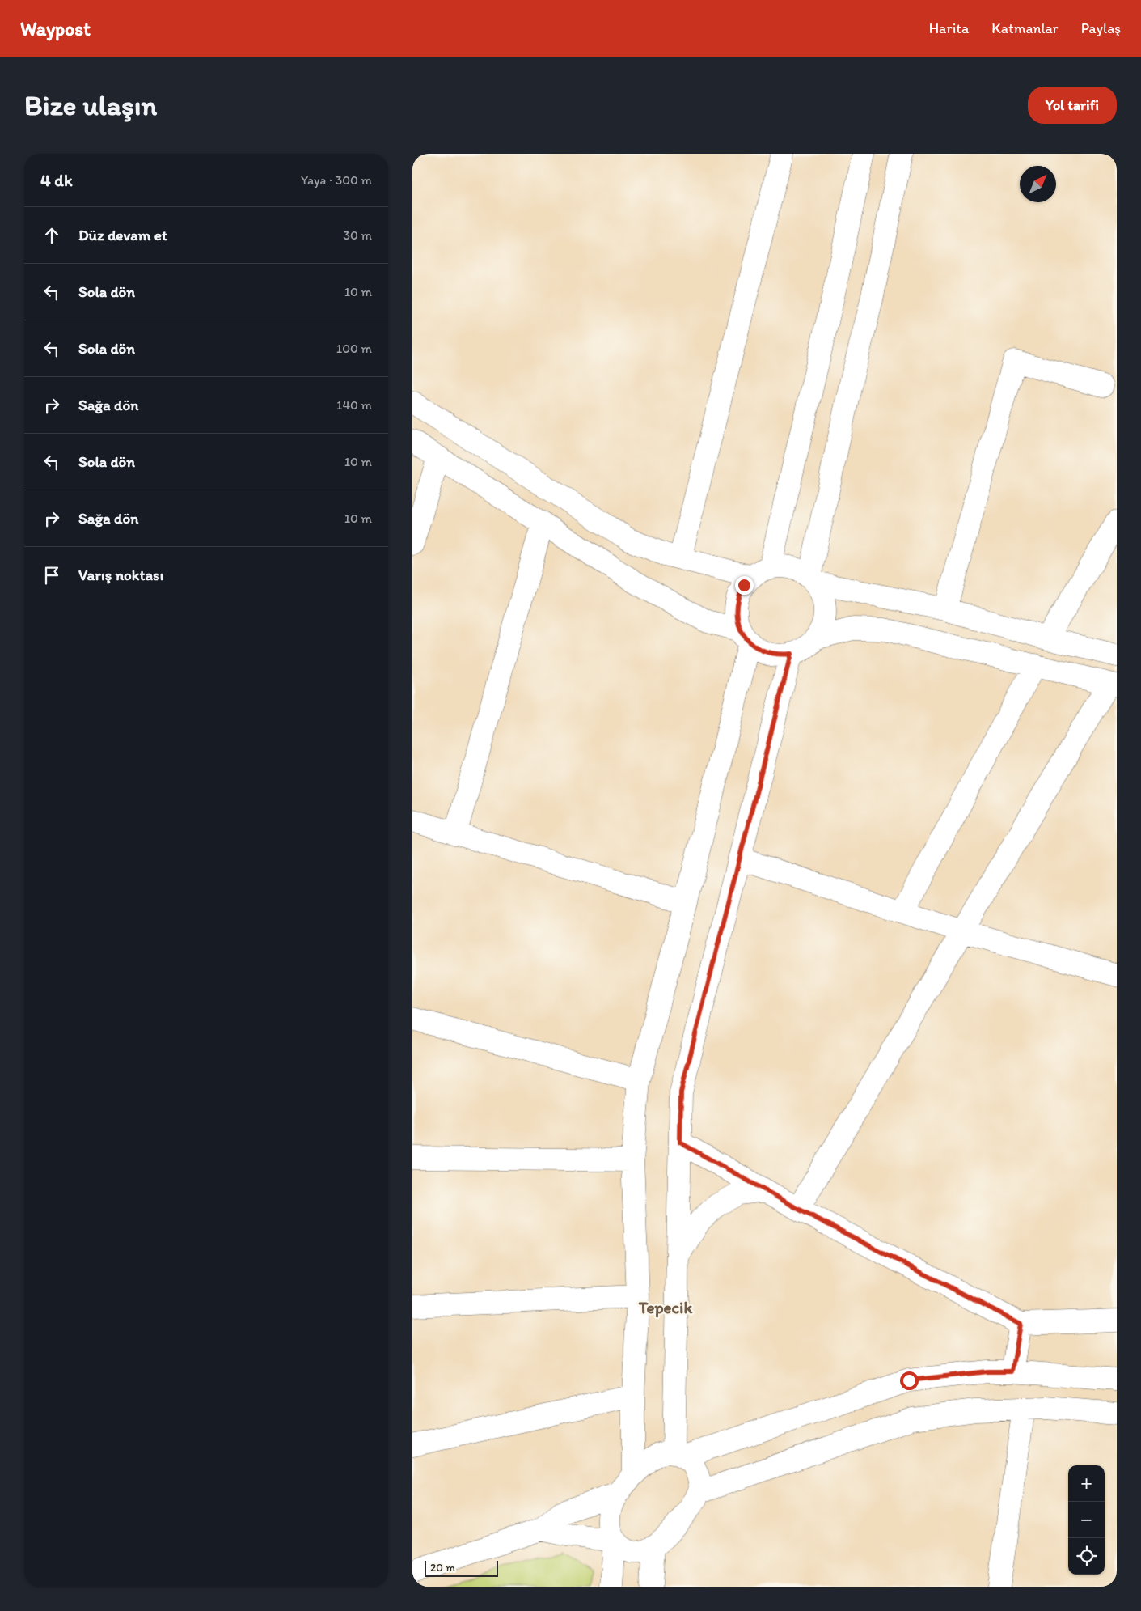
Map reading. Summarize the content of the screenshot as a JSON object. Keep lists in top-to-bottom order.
{
  "districts": ["Tepecik"],
  "scale_bar": "20 m",
  "north": "top right",
  "page": {
    "header": "Waypost",
    "nav": ["Harita", "Katmanlar", "Paylaş"],
    "buttons": "Yol tarifi",
    "title": "Bize ulaşın",
    "heading": ["4 dk", "Yaya · 300 m"],
    "list": [
      ["Düz devam et", "30 m"],
      ["Sola dön", "10 m"],
      ["Sola dön", "100 m"],
      ["Sağa dön", "140 m"],
      ["Sola dön", "10 m"],
      ["Sağa dön", "10 m"],
      "Varış noktası"
    ],
    "map_buttons": ["+", "−"],
    "scale": "20 m"
  }
}
